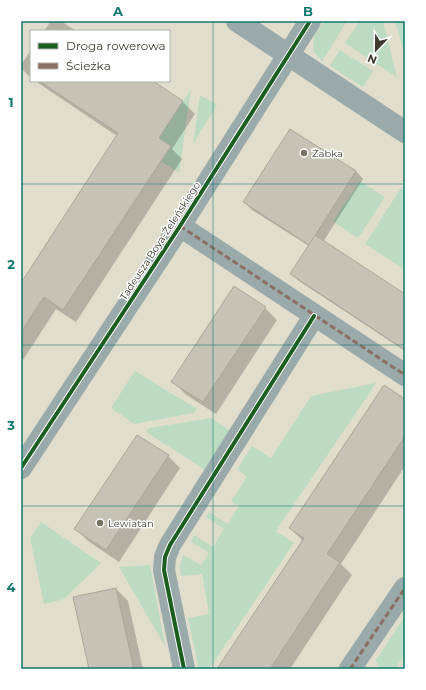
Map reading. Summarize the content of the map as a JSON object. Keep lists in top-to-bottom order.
{
  "streets": {
    "street": ["Tadeusza Boya-Żeleńskiego"]
  },
  "places": ["Żabka", "Lewiatan"],
  "legend": ["Droga rowerowa", "Ścieżka"],
  "north": "bottom",
  "grid": {
    "columns": ["A", "B"],
    "rows": [
      "1",
      "2",
      "3",
      "4"
    ]
  }
}
